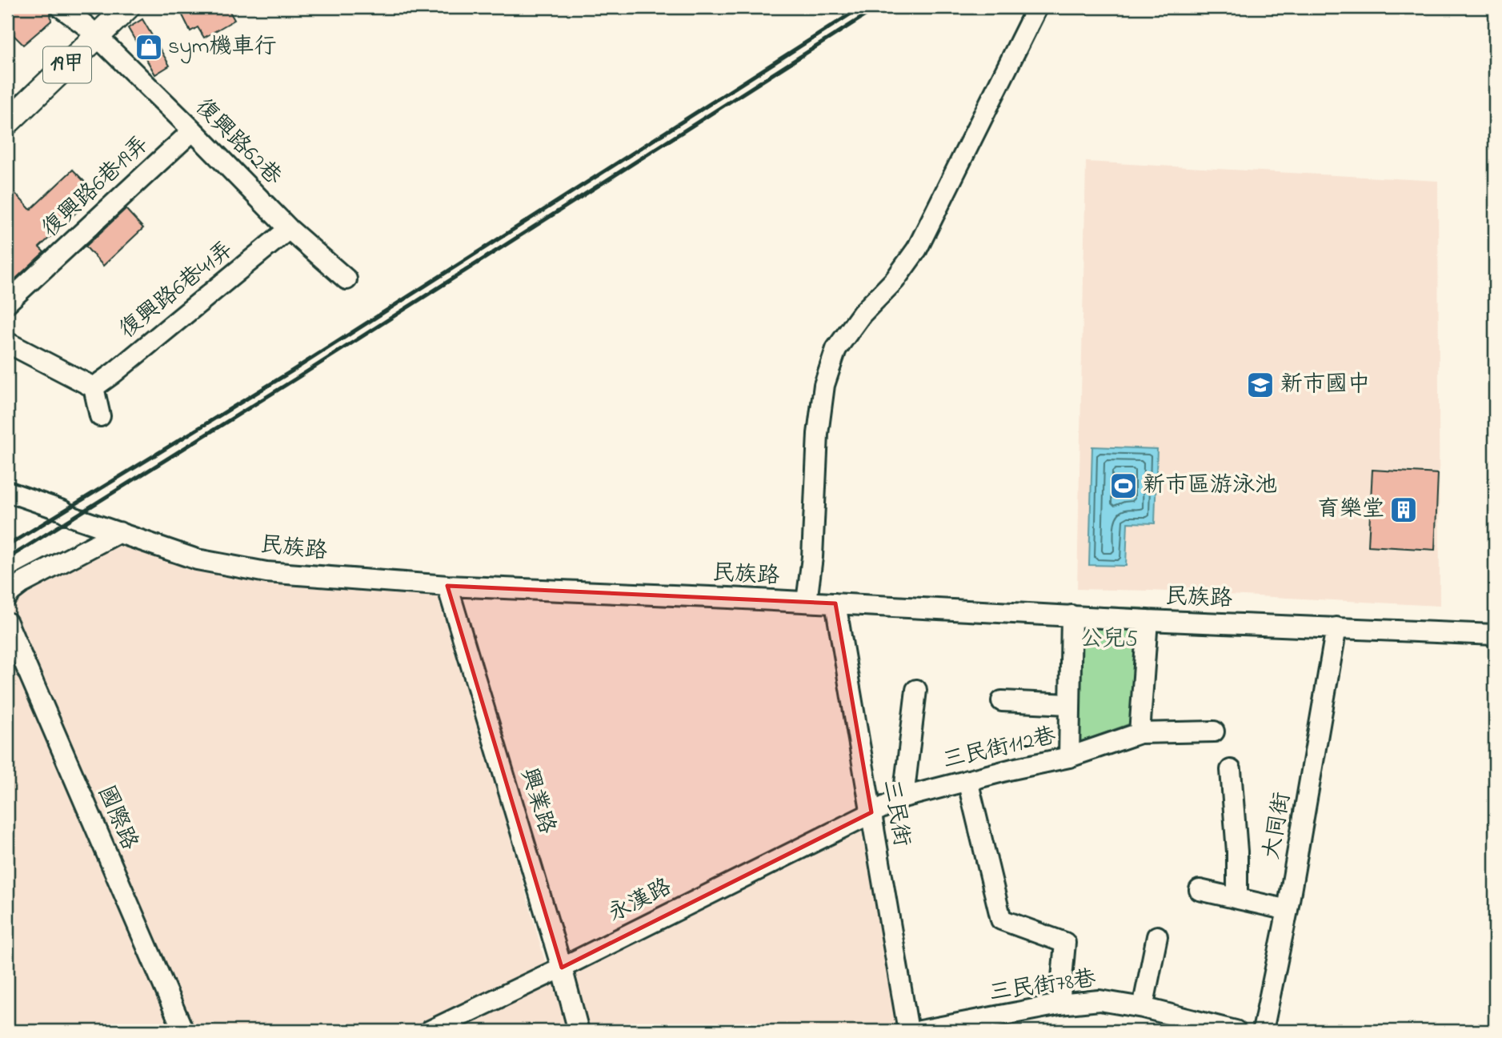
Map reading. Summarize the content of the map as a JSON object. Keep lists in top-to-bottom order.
{
  "streets": {
    "main road": ["19甲"],
    "street": [
      "復興路62巷",
      "復興路6巷19弄",
      "復興路6巷41弄",
      "民族路",
      "三民街112巷",
      "興業路",
      "三民街",
      "國際路",
      "大同街",
      "永漢路",
      "三民街78巷"
    ]
  },
  "crossings": [
    ["19甲", "復興路62巷"],
    ["復興路62巷", "復興路6巷19弄"],
    ["復興路62巷", "復興路6巷41弄"],
    ["民族路", "興業路"],
    ["民族路", "三民街"],
    ["民族路", "大同街"],
    ["三民街112巷", "三民街"],
    ["三民街112巷", "永漢路"],
    ["興業路", "永漢路"],
    ["三民街", "永漢路"]
  ],
  "parks": ["公兒5"],
  "places": {
    "shop": ["sym機車行"],
    "school or university": ["新市國中"],
    "sports": ["新市區游泳池"],
    "building": ["育樂堂"]
  }
}
